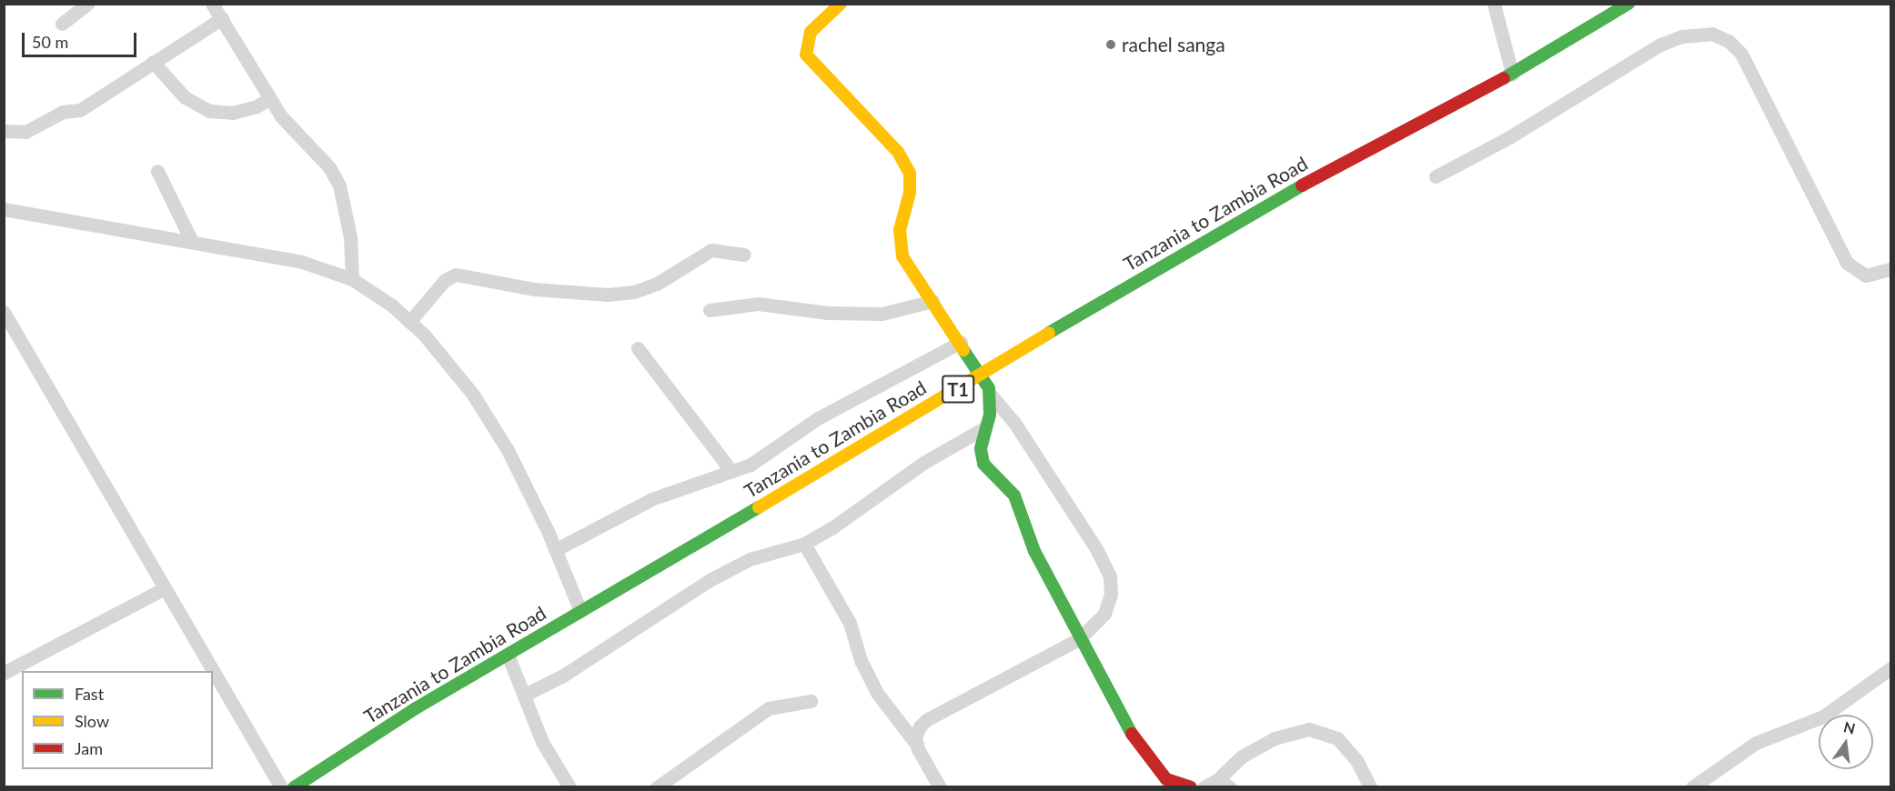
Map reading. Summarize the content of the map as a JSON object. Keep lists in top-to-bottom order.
{
  "streets": {
    "main road": ["Tanzania to Zambia Road", "T1"]
  },
  "places": ["rachel sanga"],
  "legend": ["Fast", "Slow", "Jam"],
  "scale_bar": "50 m",
  "north": "top"
}
